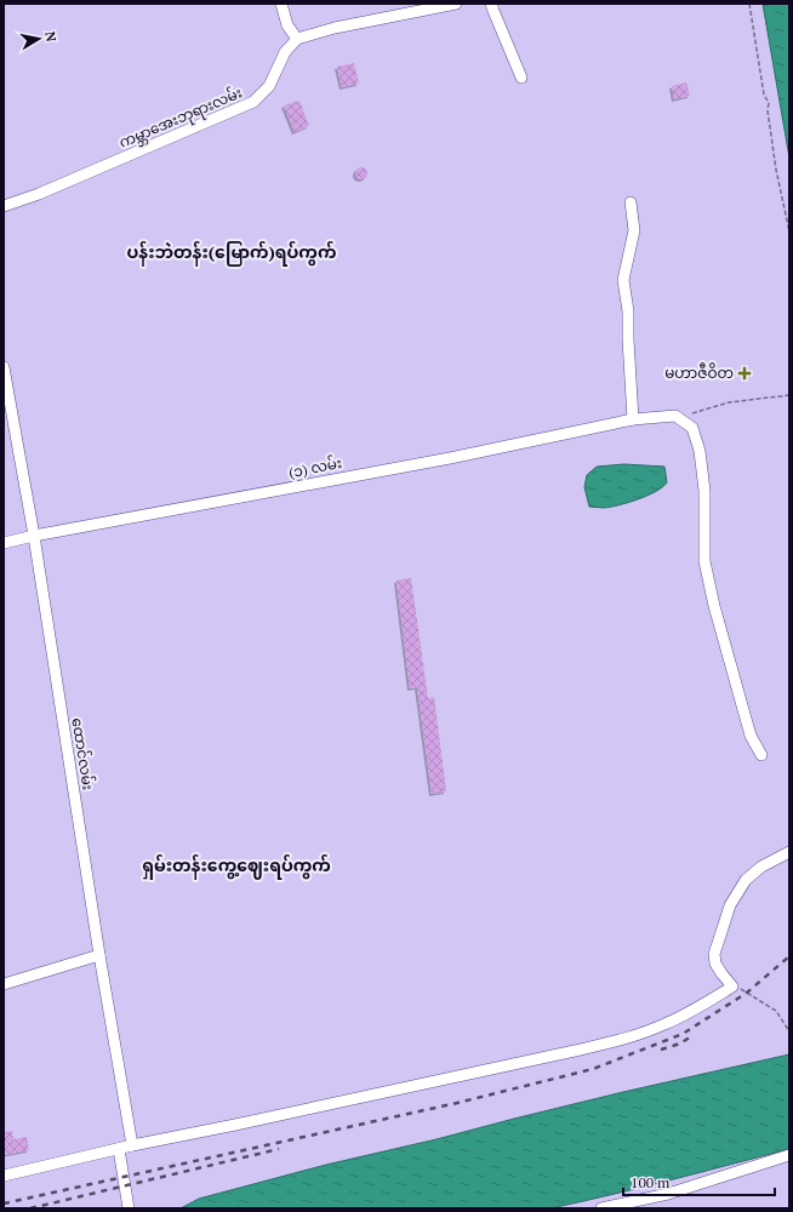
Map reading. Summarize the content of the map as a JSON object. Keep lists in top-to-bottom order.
{
  "streets": {
    "street": ["ကမ္ဘာအေးဘုရားလမ်း", "(၁) လမ်း", "ထောင်လမ်း"]
  },
  "crossings": [
    ["(၁) လမ်း", "ထောင်လမ်း"]
  ],
  "districts": ["ပန်းဘဲတန်း(မြောက်)ရပ်ကွက်", "ရှမ်းတန်းကွေ့ဈေးရပ်ကွက်"],
  "places": {
    "health": ["မဟာဇီဝိတ"]
  },
  "scale_bar": "100 m",
  "north": "right"
}
